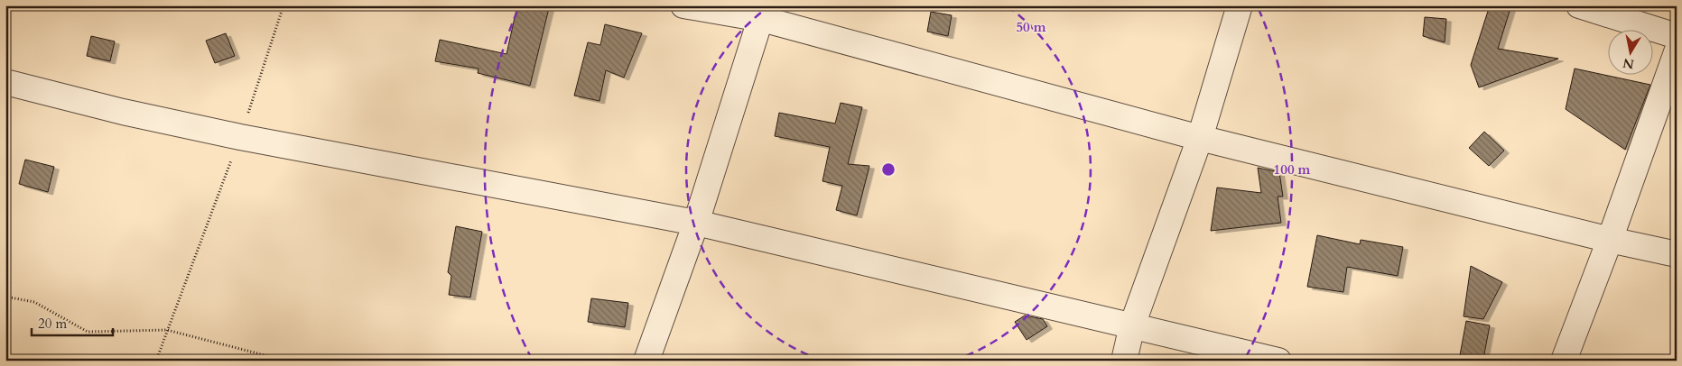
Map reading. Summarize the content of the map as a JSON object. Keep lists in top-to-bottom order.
{
  "scale_bar": "20 m",
  "north": "bottom",
  "rings": ["50 m", "100 m"]
}
